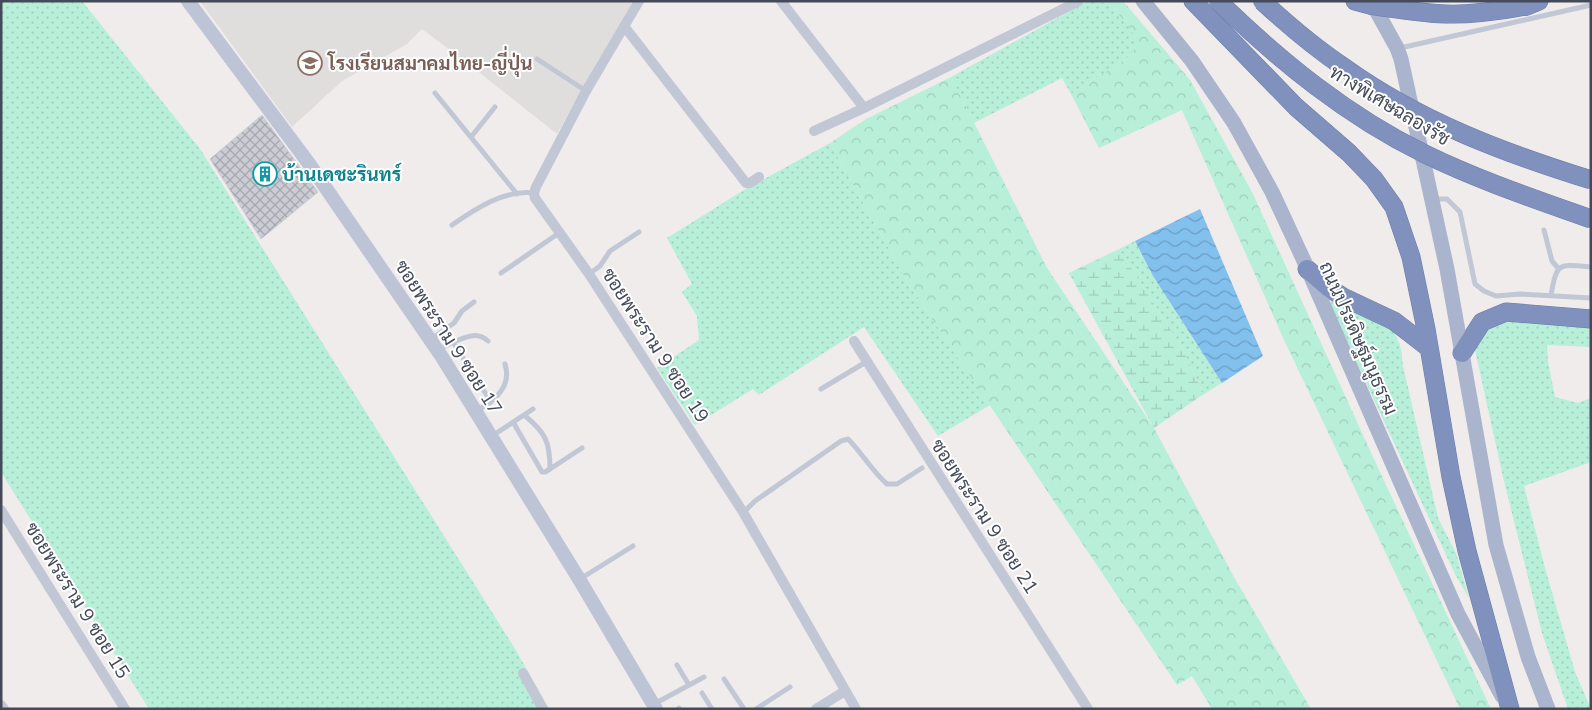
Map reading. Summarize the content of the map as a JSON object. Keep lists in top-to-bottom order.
{
  "streets": {
    "highway": ["ทางพิเศษฉลองรัช"],
    "main road": ["ถนนประดิษฐ์มนูธรรม"],
    "street": [
      "ซอยพระราม 9 ซอย 17",
      "ซอยพระราม 9 ซอย 19",
      "ซอยพระราม 9 ซอย 21",
      "ซอยพระราม 9 ซอย 15"
    ]
  },
  "places": {
    "school or university": ["โรงเรียนสมาคมไทย-ญี่ปุ่น"],
    "building": ["บ้านเดชะรินทร์"]
  }
}
